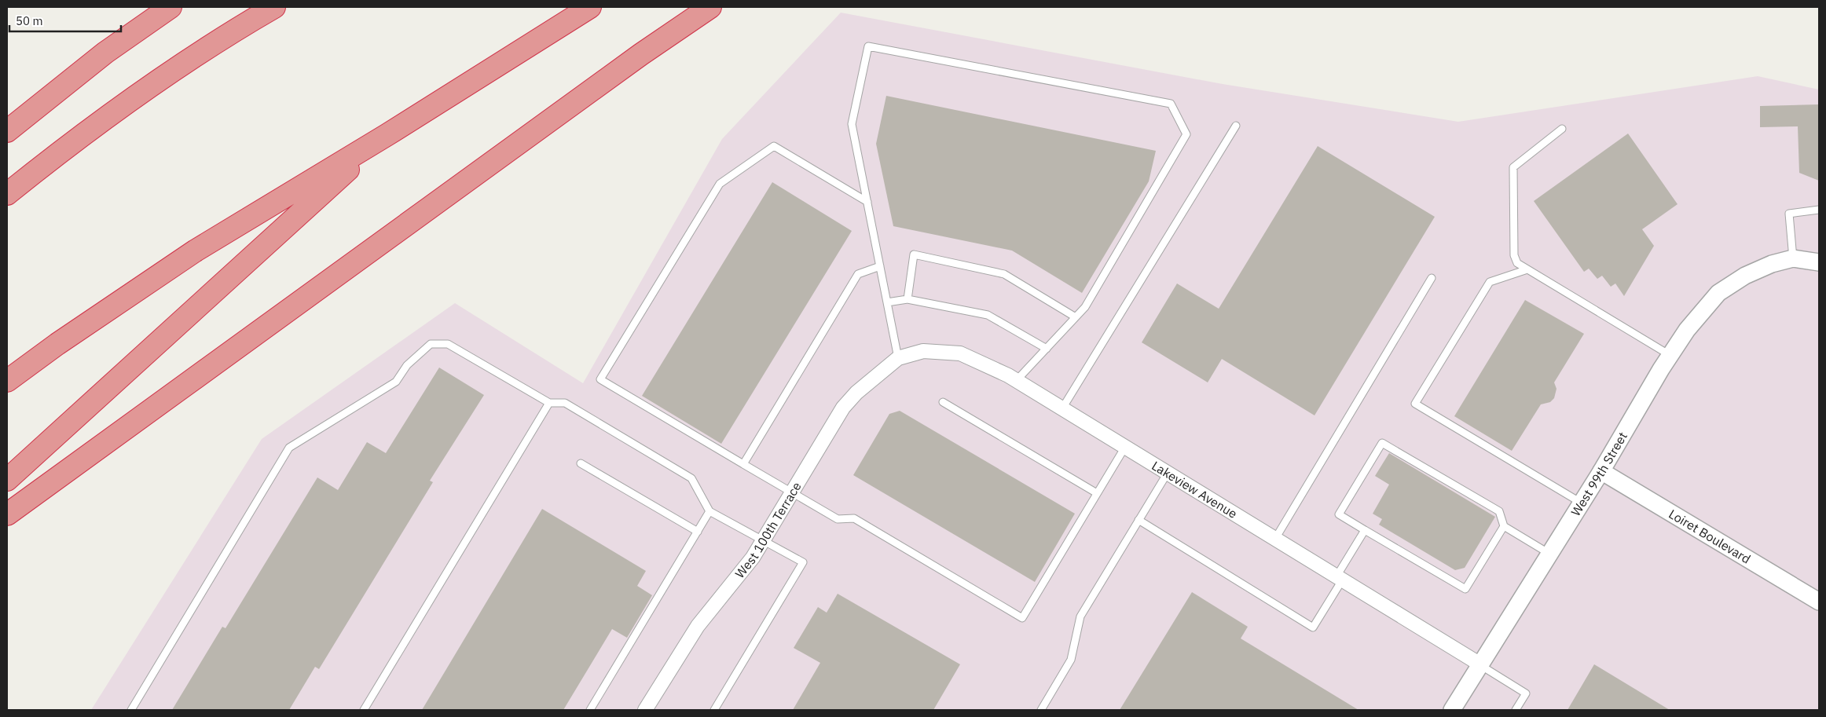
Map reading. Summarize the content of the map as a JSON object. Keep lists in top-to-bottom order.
{
  "streets": {
    "street": [
      "West 99th Street",
      "Lakeview Avenue",
      "West 100th Terrace",
      "Loiret Boulevard"
    ]
  },
  "crossings": [
    ["West 99th Street", "Lakeview Avenue"],
    ["West 99th Street", "Loiret Boulevard"],
    ["Lakeview Avenue", "West 100th Terrace"]
  ],
  "scale_bar": "50 m"
}
